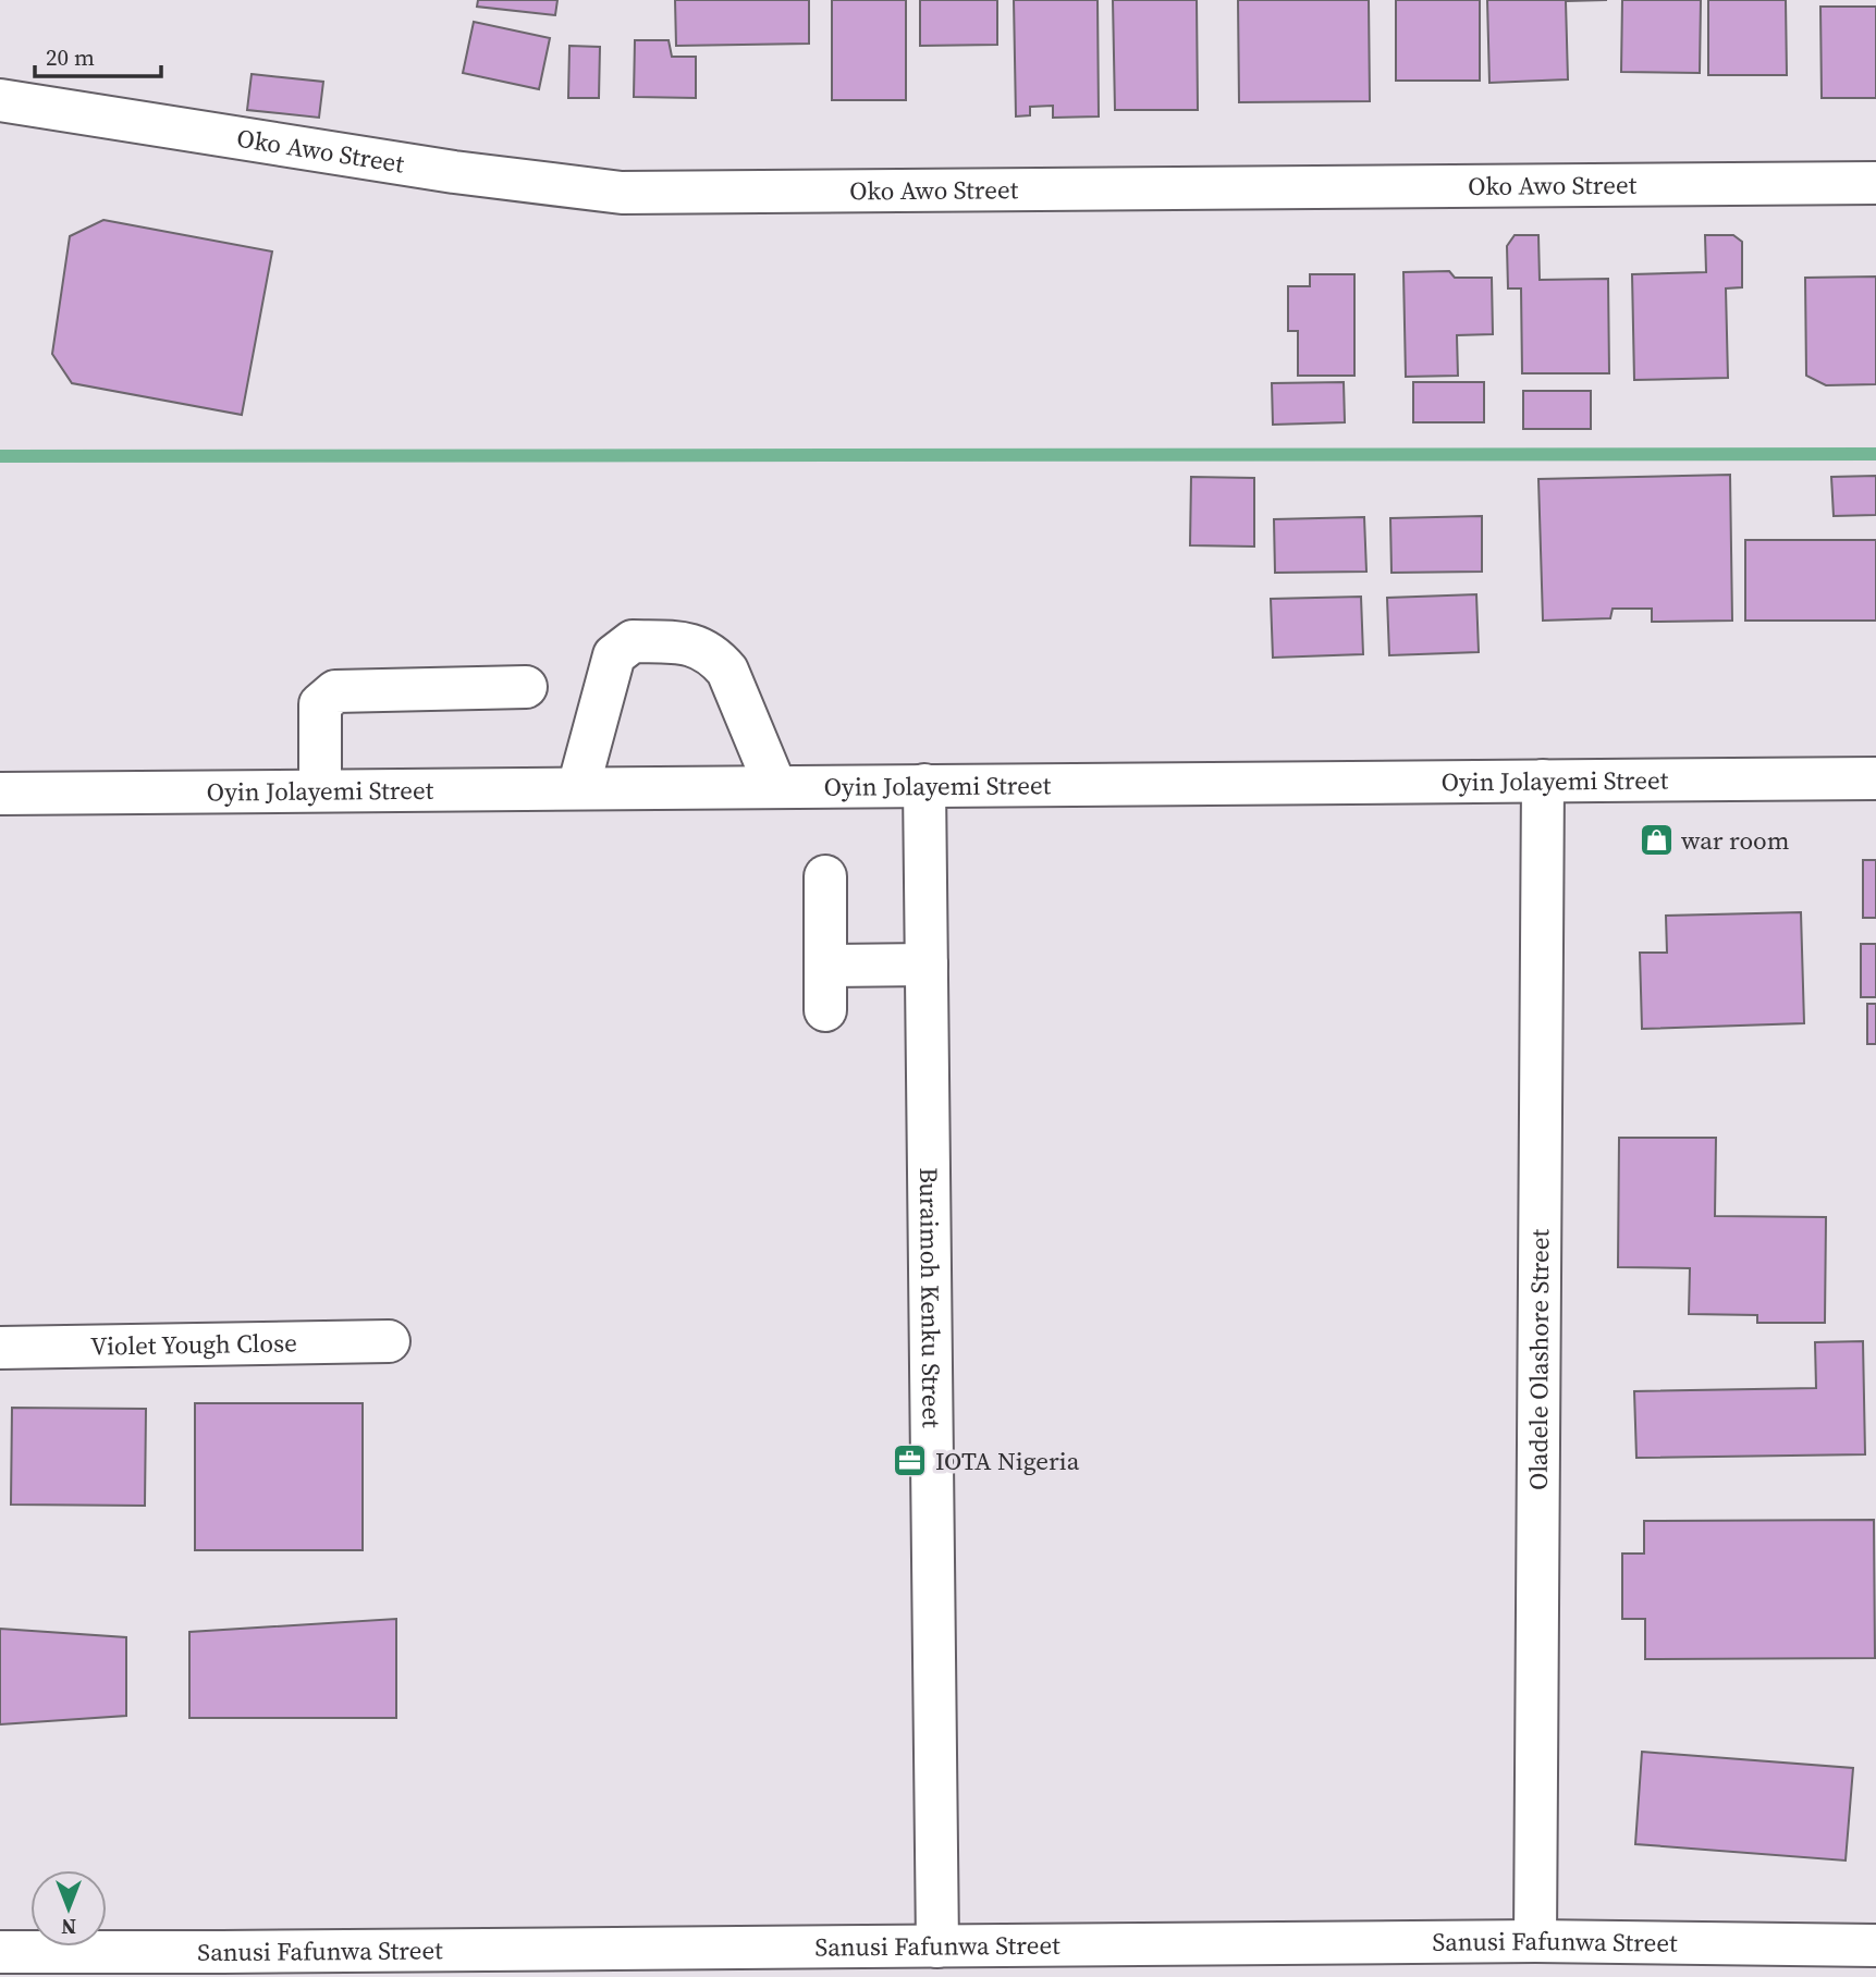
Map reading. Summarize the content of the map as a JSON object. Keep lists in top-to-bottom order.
{
  "streets": {
    "street": [
      "Oko Awo Street",
      "Oyin Jolayemi Street",
      "Buraimoh Kenku Street",
      "Violet Yough Close",
      "Oladele Olashore Street",
      "Sanusi Fafunwa Street"
    ]
  },
  "crossings": [
    ["Oyin Jolayemi Street", "Buraimoh Kenku Street"],
    ["Oyin Jolayemi Street", "Oladele Olashore Street"],
    ["Buraimoh Kenku Street", "Sanusi Fafunwa Street"],
    ["Oladele Olashore Street", "Sanusi Fafunwa Street"]
  ],
  "places": {
    "shop": ["war room"],
    "office": ["IOTA Nigeria"]
  },
  "scale_bar": "20 m",
  "north": "bottom"
}
